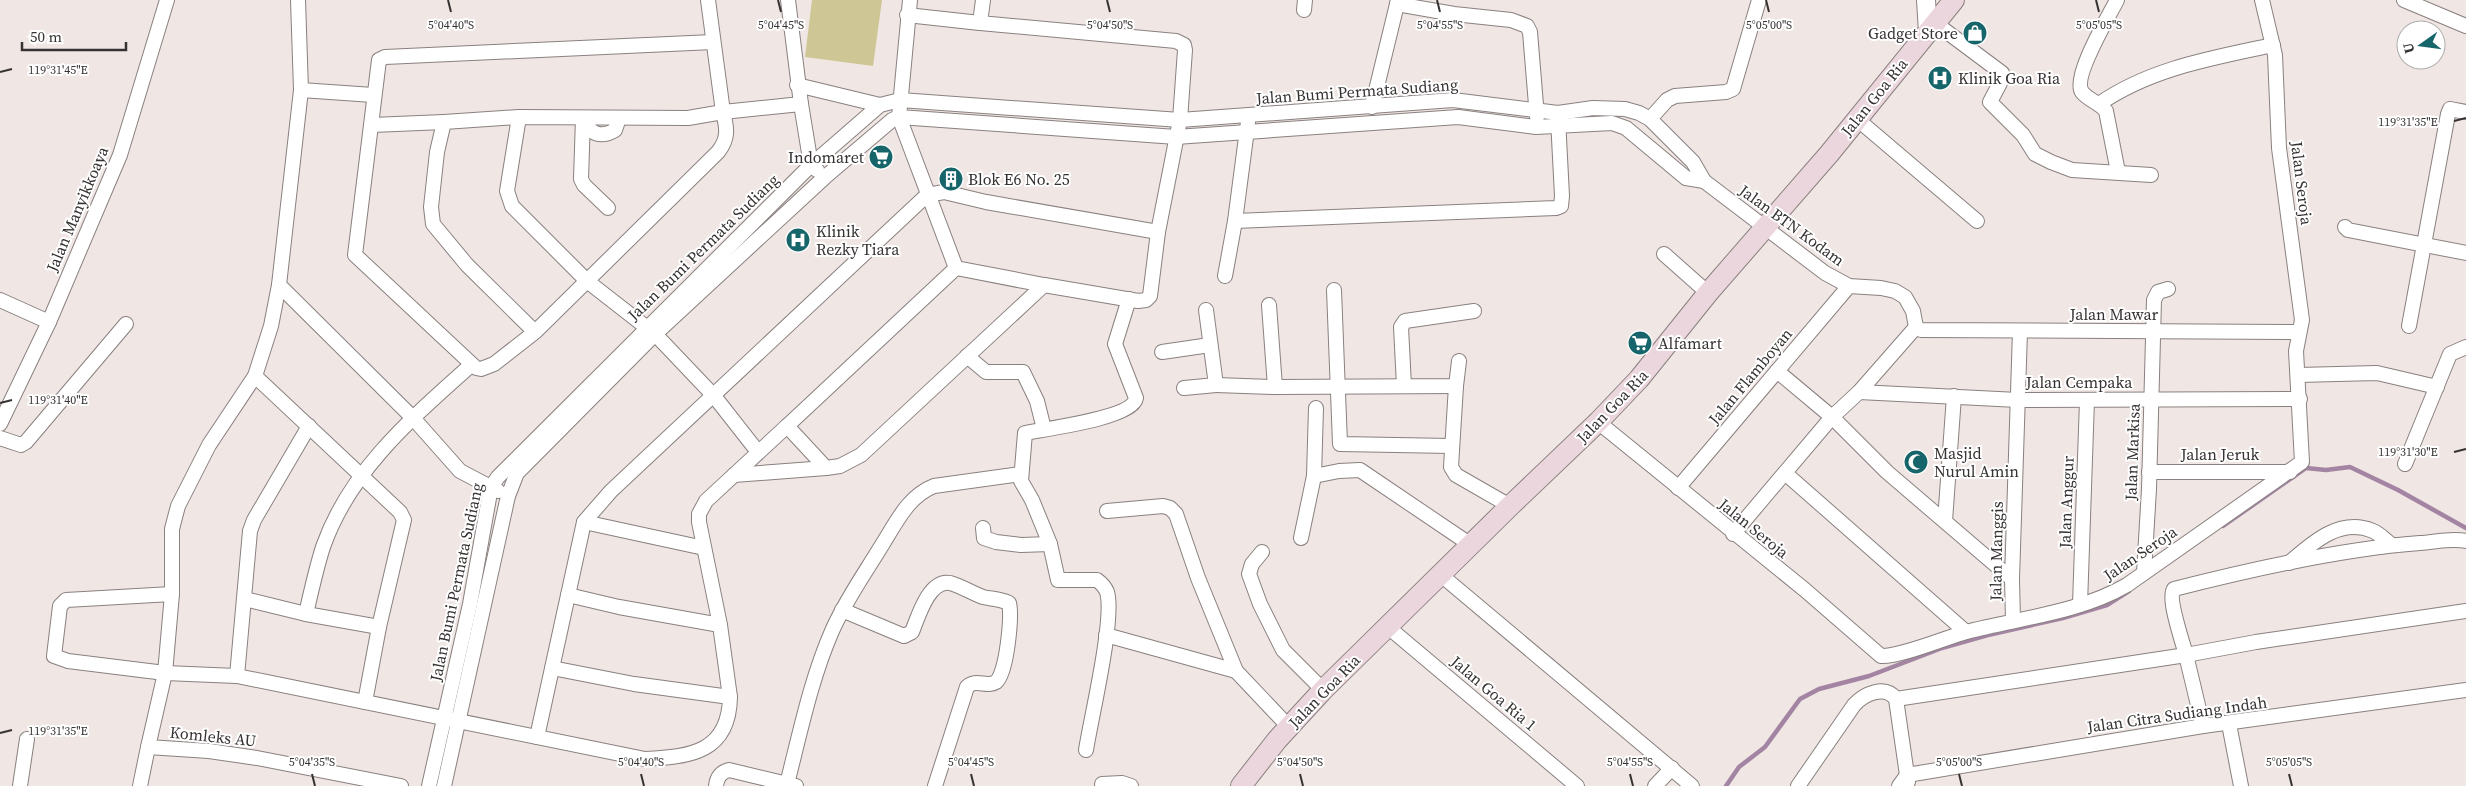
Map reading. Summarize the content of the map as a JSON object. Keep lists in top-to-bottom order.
{
  "streets": {
    "main road": ["Jalan Goa Ria"],
    "street": [
      "Jalan Bumi Permata Sudiang",
      "Jalan Seroja",
      "Jalan Manyikkoaya",
      "Jalan BTN Kodam",
      "Jalan Mawar",
      "Jalan Flamboyan",
      "Jalan Cempaka",
      "Jalan Markisa",
      "Jalan Jeruk",
      "Jalan Anggur",
      "Jalan Manggis",
      "Jalan Goa Ria 1",
      "Jalan Citra Sudiang Indah",
      "Komleks AU"
    ]
  },
  "crossings": [
    ["Jalan Bumi Permata Sudiang", "Jalan BTN Kodam"],
    ["Jalan Goa Ria", "Jalan Seroja"],
    ["Jalan Goa Ria", "Jalan BTN Kodam"],
    ["Jalan Goa Ria", "Jalan Goa Ria 1"],
    ["Jalan Seroja", "Jalan Mawar"],
    ["Jalan Seroja", "Jalan Flamboyan"],
    ["Jalan Seroja", "Jalan Cempaka"],
    ["Jalan Seroja", "Jalan Markisa"],
    ["Jalan Seroja", "Jalan Jeruk"],
    ["Jalan Seroja", "Jalan Anggur"],
    ["Jalan Seroja", "Jalan Manggis"],
    ["Jalan BTN Kodam", "Jalan Mawar"],
    ["Jalan BTN Kodam", "Jalan Flamboyan"],
    ["Jalan Mawar", "Jalan Markisa"],
    ["Jalan Mawar", "Jalan Manggis"],
    ["Jalan Cempaka", "Jalan Markisa"],
    ["Jalan Cempaka", "Jalan Anggur"],
    ["Jalan Cempaka", "Jalan Manggis"],
    ["Jalan Markisa", "Jalan Jeruk"]
  ],
  "places": {
    "shop": ["Gadget Store"],
    "hospital": ["Klinik Goa Ria", "Klinik Rezky Tiara"],
    "supermarket": ["Indomaret", "Alfamart"],
    "building": ["Blok E6 No. 25"],
    "mosque": ["Masjid Nurul Amin"]
  },
  "scale_bar": "50 m",
  "north": "left",
  "coordinates": [
    "5°04'40\"S",
    "5°04'45\"S",
    "5°04'50\"S",
    "5°04'55\"S",
    "5°05'00\"S",
    "5°05'05\"S",
    "119°31'45\"E",
    "119°31'35\"E",
    "119°31'40\"E",
    "119°31'30\"E",
    "5°04'35\"S"
  ]
}
